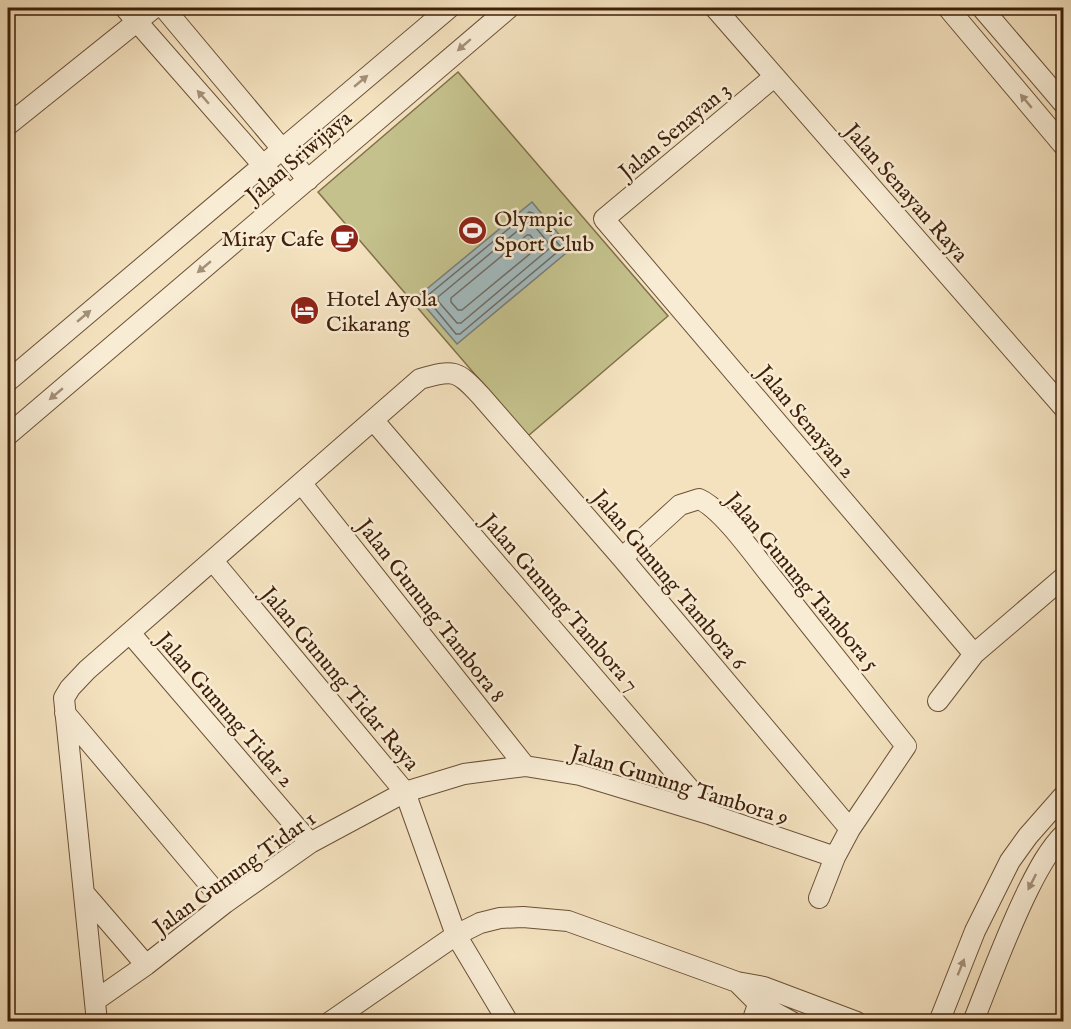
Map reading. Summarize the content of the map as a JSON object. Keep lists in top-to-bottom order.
{
  "streets": {
    "street": [
      "Jalan Senayan 3",
      "Jalan Sriwijaya",
      "Jalan Senayan Raya",
      "Jalan Senayan 2",
      "Jalan Gunung Tambora 6",
      "Jalan Gunung Tambora 5",
      "Jalan Gunung Tambora 7",
      "Jalan Gunung Tambora 8",
      "Jalan Gunung Tidar Raya",
      "Jalan Gunung Tidar 2",
      "Jalan Gunung Tambora 9",
      "Jalan Gunung Tidar 1"
    ]
  },
  "crossings": [
    ["Jalan Senayan 3", "Jalan Senayan Raya"],
    ["Jalan Senayan 3", "Jalan Senayan 2"],
    ["Jalan Gunung Tambora 6", "Jalan Gunung Tambora 5"],
    ["Jalan Gunung Tambora 6", "Jalan Gunung Tambora 7"],
    ["Jalan Gunung Tambora 7", "Jalan Gunung Tambora 9"],
    ["Jalan Gunung Tambora 8", "Jalan Gunung Tambora 9"],
    ["Jalan Gunung Tidar Raya", "Jalan Gunung Tambora 9"],
    ["Jalan Gunung Tidar Raya", "Jalan Gunung Tidar 1"],
    ["Jalan Gunung Tidar 2", "Jalan Gunung Tidar 1"],
    ["Jalan Gunung Tambora 9", "Jalan Gunung Tidar 1"]
  ],
  "places": {
    "sports": ["Olympic Sport Club"],
    "cafe": ["Miray Cafe"],
    "hotel": ["Hotel Ayola Cikarang"]
  }
}
